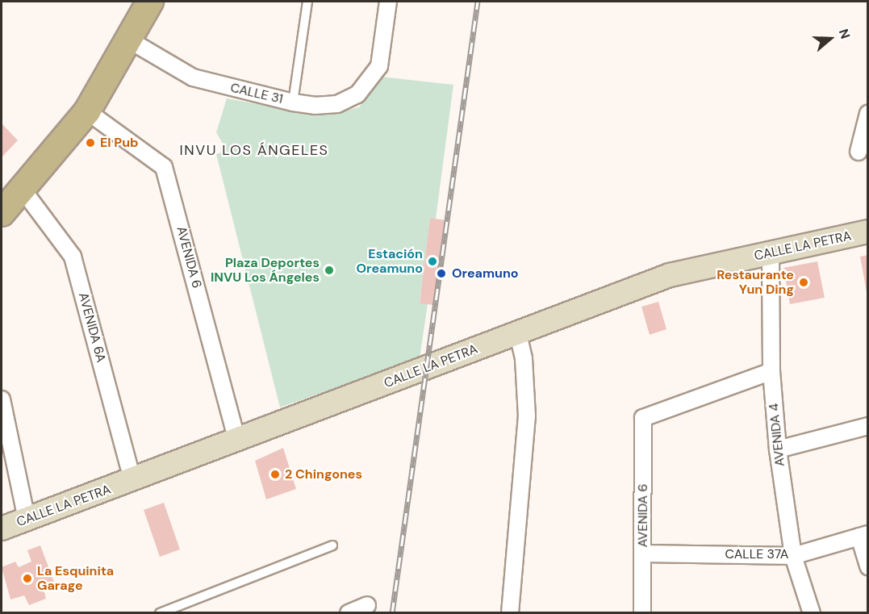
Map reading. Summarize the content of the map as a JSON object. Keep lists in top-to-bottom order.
{
  "streets": {
    "street": [
      "CALLE 31",
      "CALLE LA PETRA",
      "AVENIDA 6",
      "AVENIDA 6A",
      "AVENIDA 4",
      "CALLE 37A"
    ]
  },
  "crossings": [
    ["CALLE LA PETRA", "AVENIDA 6"],
    ["CALLE LA PETRA", "AVENIDA 6A"],
    ["CALLE LA PETRA", "AVENIDA 4"],
    ["AVENIDA 6", "AVENIDA 4"],
    ["AVENIDA 6", "CALLE 37A"],
    ["AVENIDA 4", "CALLE 37A"]
  ],
  "districts": ["INVU LOS ÁNGELES"],
  "places": [
    "El Pub",
    "Estación Oreamuno",
    "Plaza Deportes INVU Los Ángeles",
    "Oreamuno",
    "Restaurante Yun Ding",
    "2 Chingones",
    "La Esquinita Garage"
  ],
  "north": "right"
}
